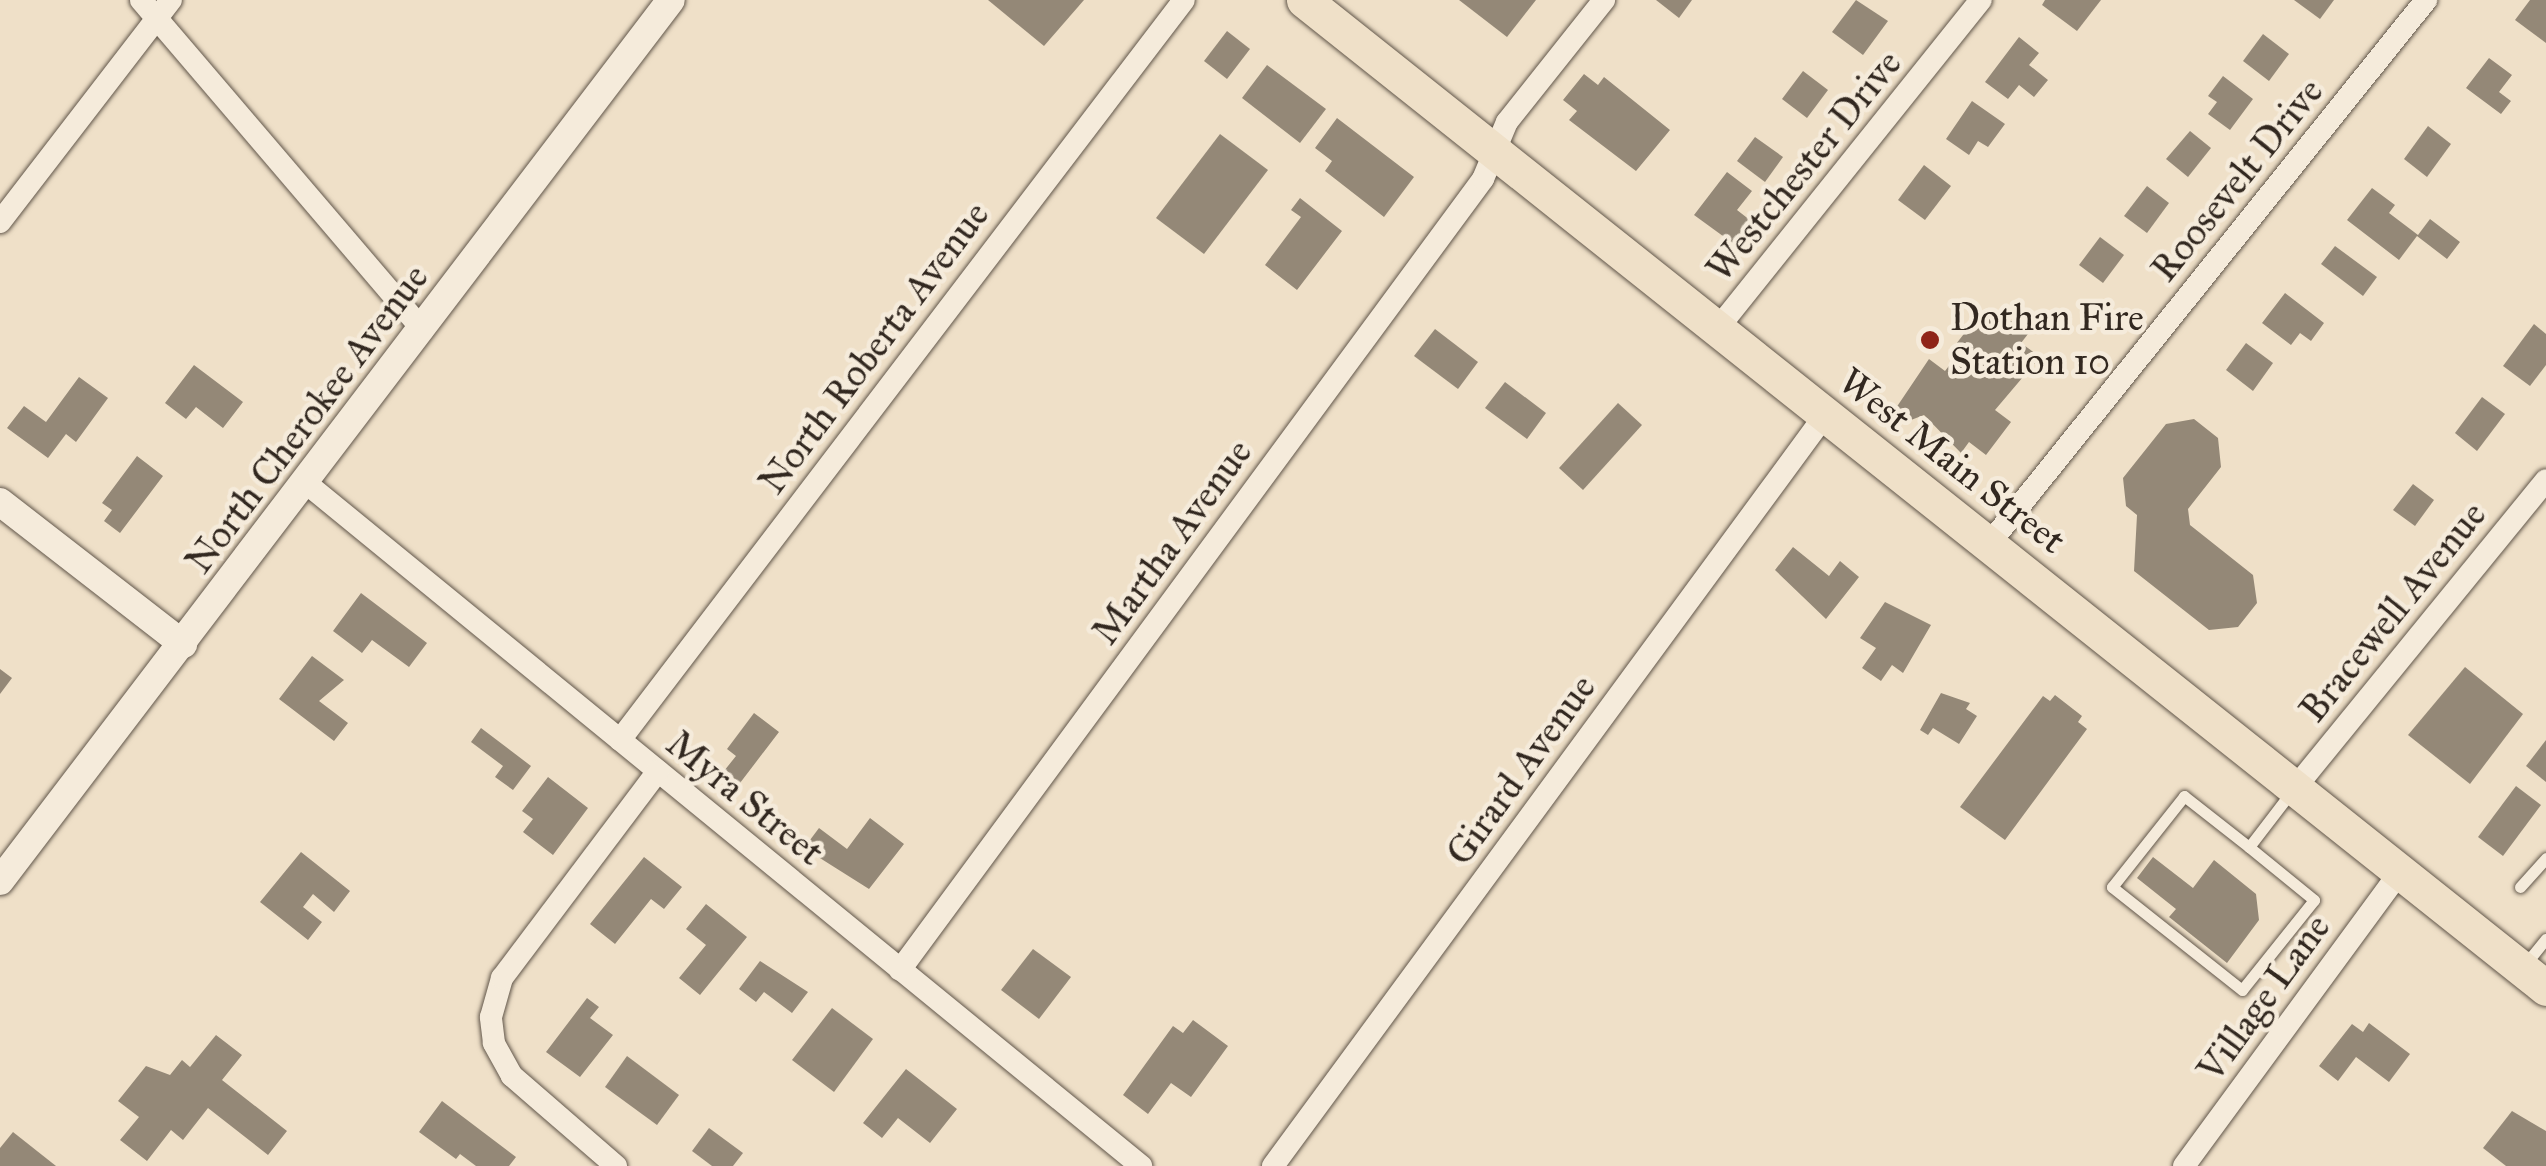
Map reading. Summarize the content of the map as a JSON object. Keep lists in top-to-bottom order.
{
  "streets": {
    "main road": ["West Main Street"],
    "street": [
      "Westchester Drive",
      "Roosevelt Drive",
      "North Roberta Avenue",
      "North Cherokee Avenue",
      "Martha Avenue",
      "Bracewell Avenue",
      "Girard Avenue",
      "Myra Street",
      "Village Lane"
    ]
  },
  "crossings": [
    ["Westchester Drive", "West Main Street"],
    ["Roosevelt Drive", "West Main Street"],
    ["North Roberta Avenue", "Myra Street"],
    ["North Cherokee Avenue", "Myra Street"],
    ["West Main Street", "Martha Avenue"],
    ["West Main Street", "Bracewell Avenue"],
    ["West Main Street", "Girard Avenue"],
    ["West Main Street", "Village Lane"],
    ["Martha Avenue", "Myra Street"]
  ],
  "places": ["Dothan Fire Station 10"]
}
